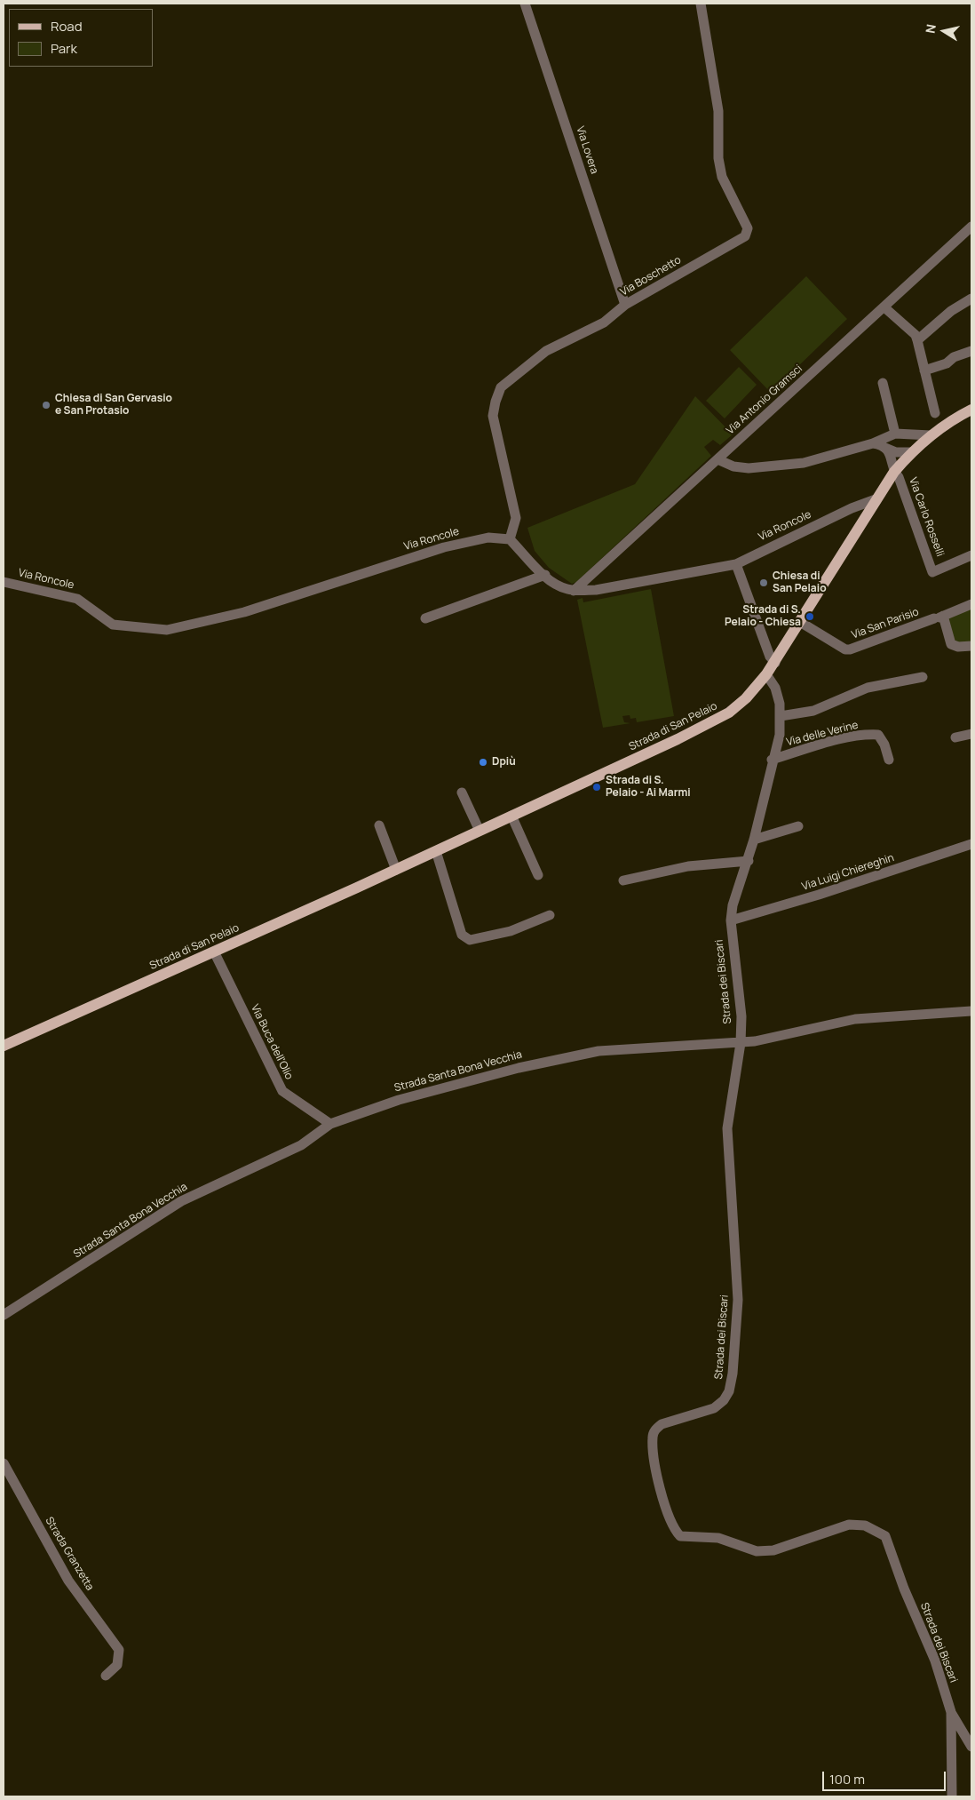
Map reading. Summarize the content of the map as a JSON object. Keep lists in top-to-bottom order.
{
  "streets": {
    "main road": ["Strada di San Pelaio"],
    "street": [
      "Via Lovera",
      "Via Boschetto",
      "Via Antonio Gramsci",
      "Via Carlo Rosselli",
      "Via Roncole",
      "Via San Parisio",
      "Via delle Verine",
      "Via Luigi Chiereghin",
      "Strada dei Biscari",
      "Via Buca dell'Olio",
      "Strada Santa Bona Vecchia",
      "Strada Granzetta"
    ]
  },
  "crossings": [
    ["Via Lovera", "Via Boschetto"],
    ["Via Boschetto", "Via Roncole"],
    ["Via Antonio Gramsci", "Via Roncole"],
    ["Via Carlo Rosselli", "Strada di San Pelaio"],
    ["Via Roncole", "Strada di San Pelaio"],
    ["Via San Parisio", "Strada di San Pelaio"],
    ["Strada di San Pelaio", "Via delle Verine"],
    ["Strada di San Pelaio", "Via Buca dell'Olio"],
    ["Via delle Verine", "Via Luigi Chiereghin"],
    ["Via delle Verine", "Strada dei Biscari"],
    ["Via Luigi Chiereghin", "Strada dei Biscari"],
    ["Strada dei Biscari", "Strada Santa Bona Vecchia"],
    ["Via Buca dell'Olio", "Strada Santa Bona Vecchia"]
  ],
  "places": [
    "Chiesa di San Gervasio e San Protasio",
    "Chiesa di San Pelaio",
    "Strada di S. Pelaio - Chiesa",
    "Dpiù",
    "Strada di S. Pelaio - Ai Marmi"
  ],
  "legend": ["Road", "Park"],
  "scale_bar": "100 m",
  "north": "left"
}
